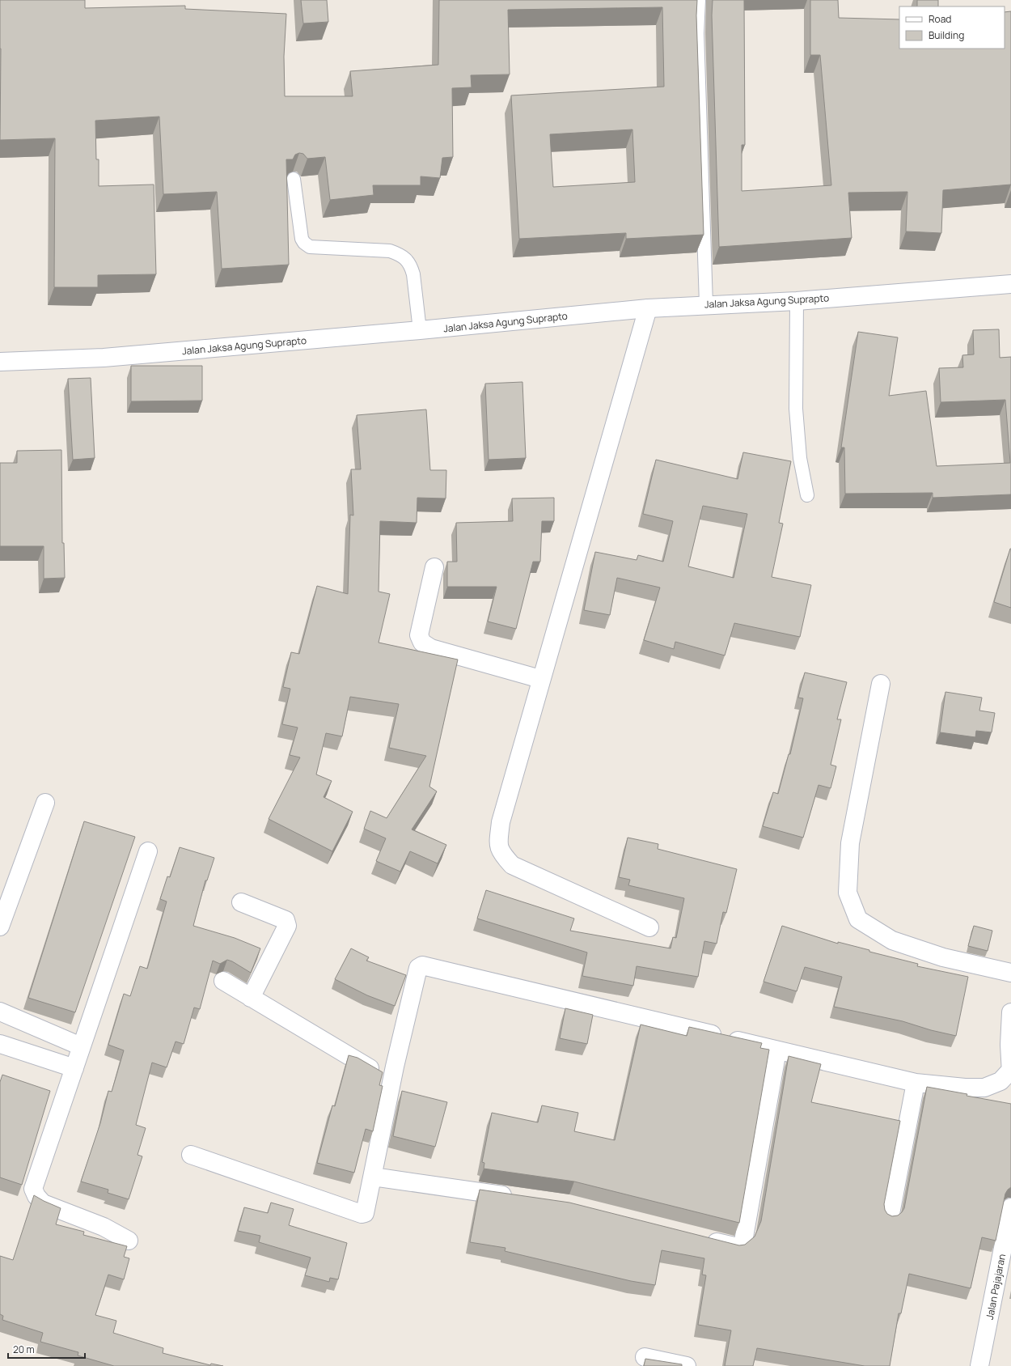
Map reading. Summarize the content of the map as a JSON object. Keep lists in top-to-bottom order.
{
  "streets": {
    "street": ["Jalan Jaksa Agung Suprapto", "Jalan Pajajaran"]
  },
  "legend": ["Road", "Building"],
  "scale_bar": "20 m"
}
